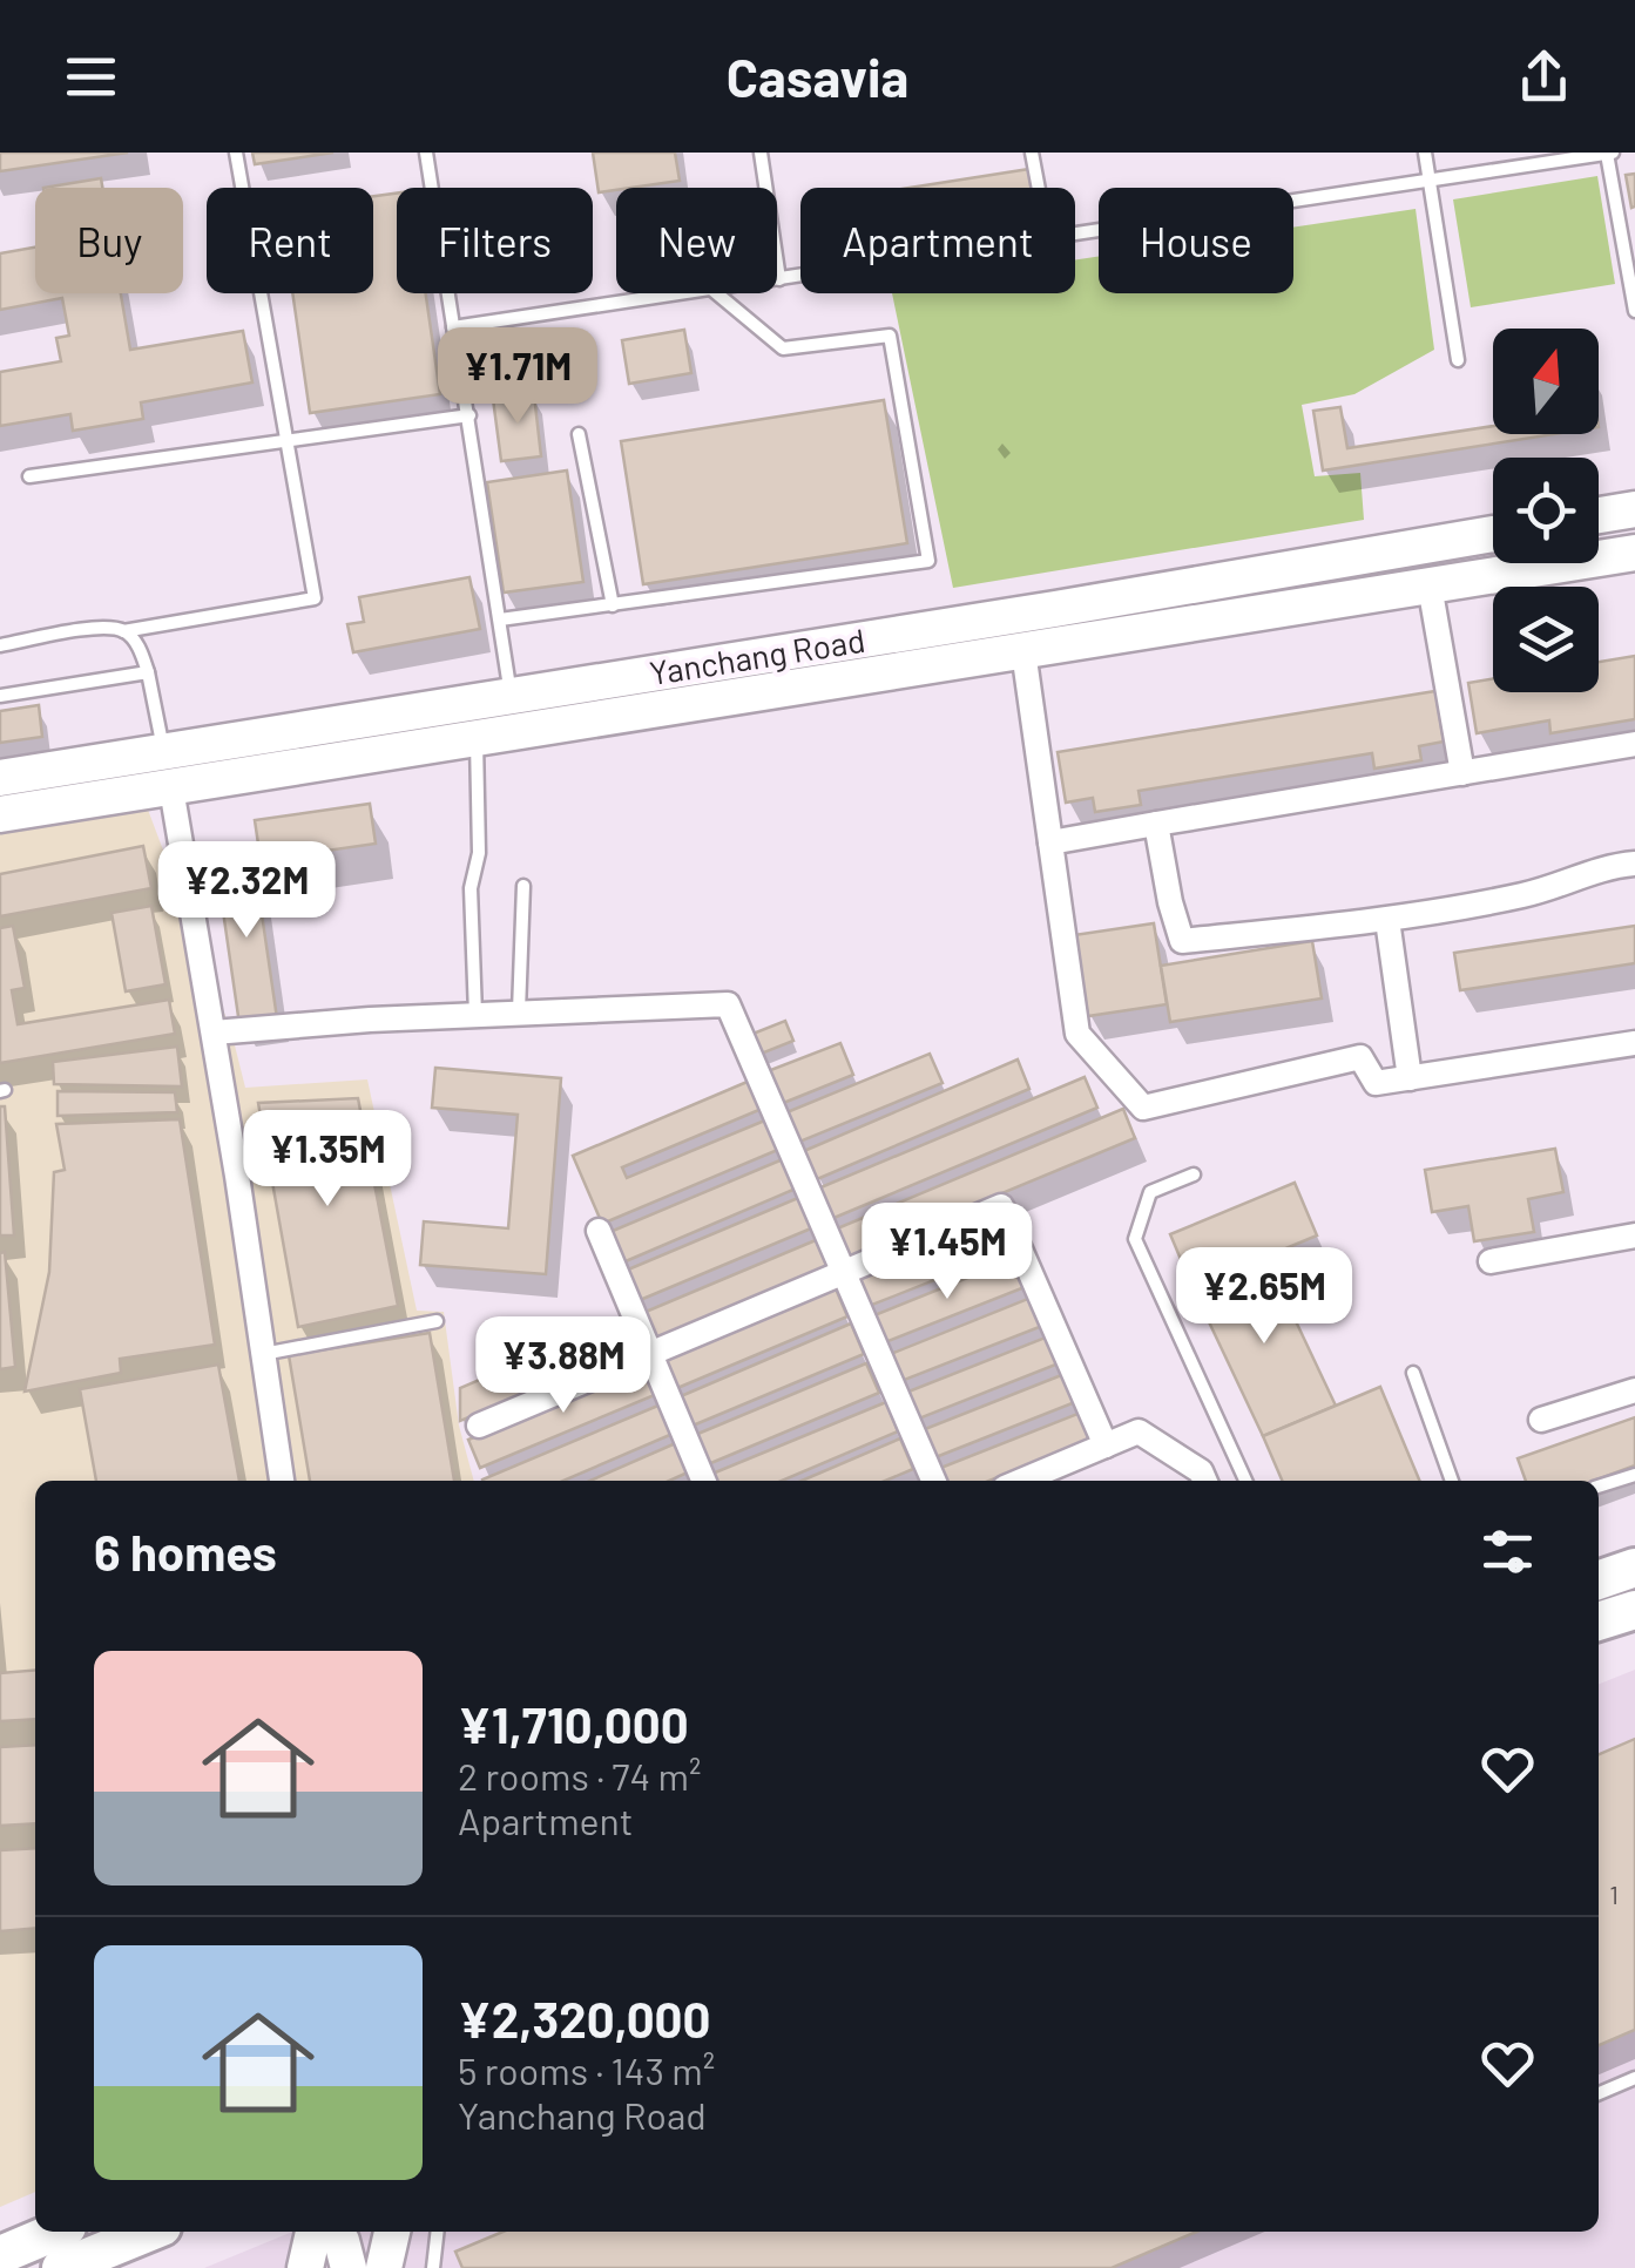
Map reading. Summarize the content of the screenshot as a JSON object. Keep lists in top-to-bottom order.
{
  "streets": {
    "main road": ["Yanchang Road"]
  },
  "house_numbers": ["1"],
  "north": "top",
  "page": {
    "header": "Casavia",
    "chip": [
      "Buy",
      "Rent",
      "Filters",
      "New",
      "Apartment",
      "House"
    ],
    "price": [
      "¥1.71M",
      "¥2.32M",
      "¥1.35M",
      "¥1.45M",
      "¥2.65M",
      "¥3.88M"
    ],
    "heading": "6 homes",
    "list": [
      {
        "name": "¥1,710,000",
        "note": "2 rooms · 74 m² · Apartment"
      },
      {
        "name": "¥2,320,000",
        "note": "5 rooms · 143 m² · Yanchang Road"
      }
    ]
  }
}
